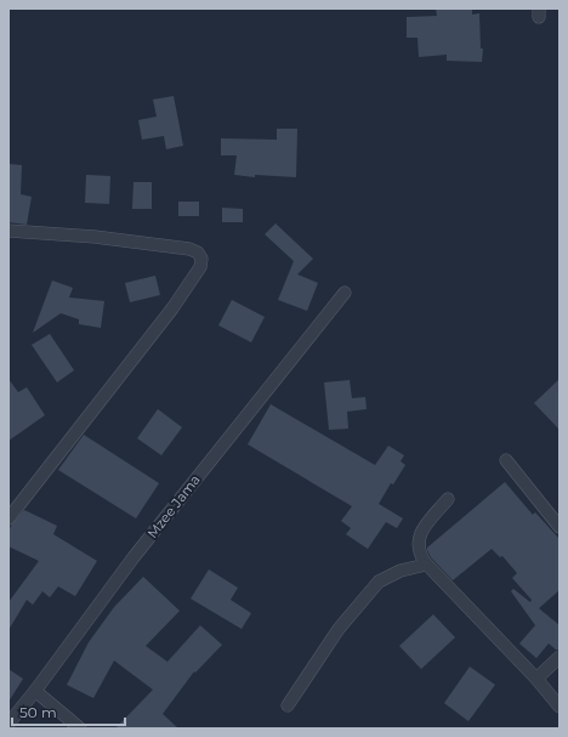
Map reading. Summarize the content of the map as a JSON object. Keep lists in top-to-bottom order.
{
  "streets": {
    "street": ["Mzee Jama"]
  },
  "scale_bar": "50 m"
}
